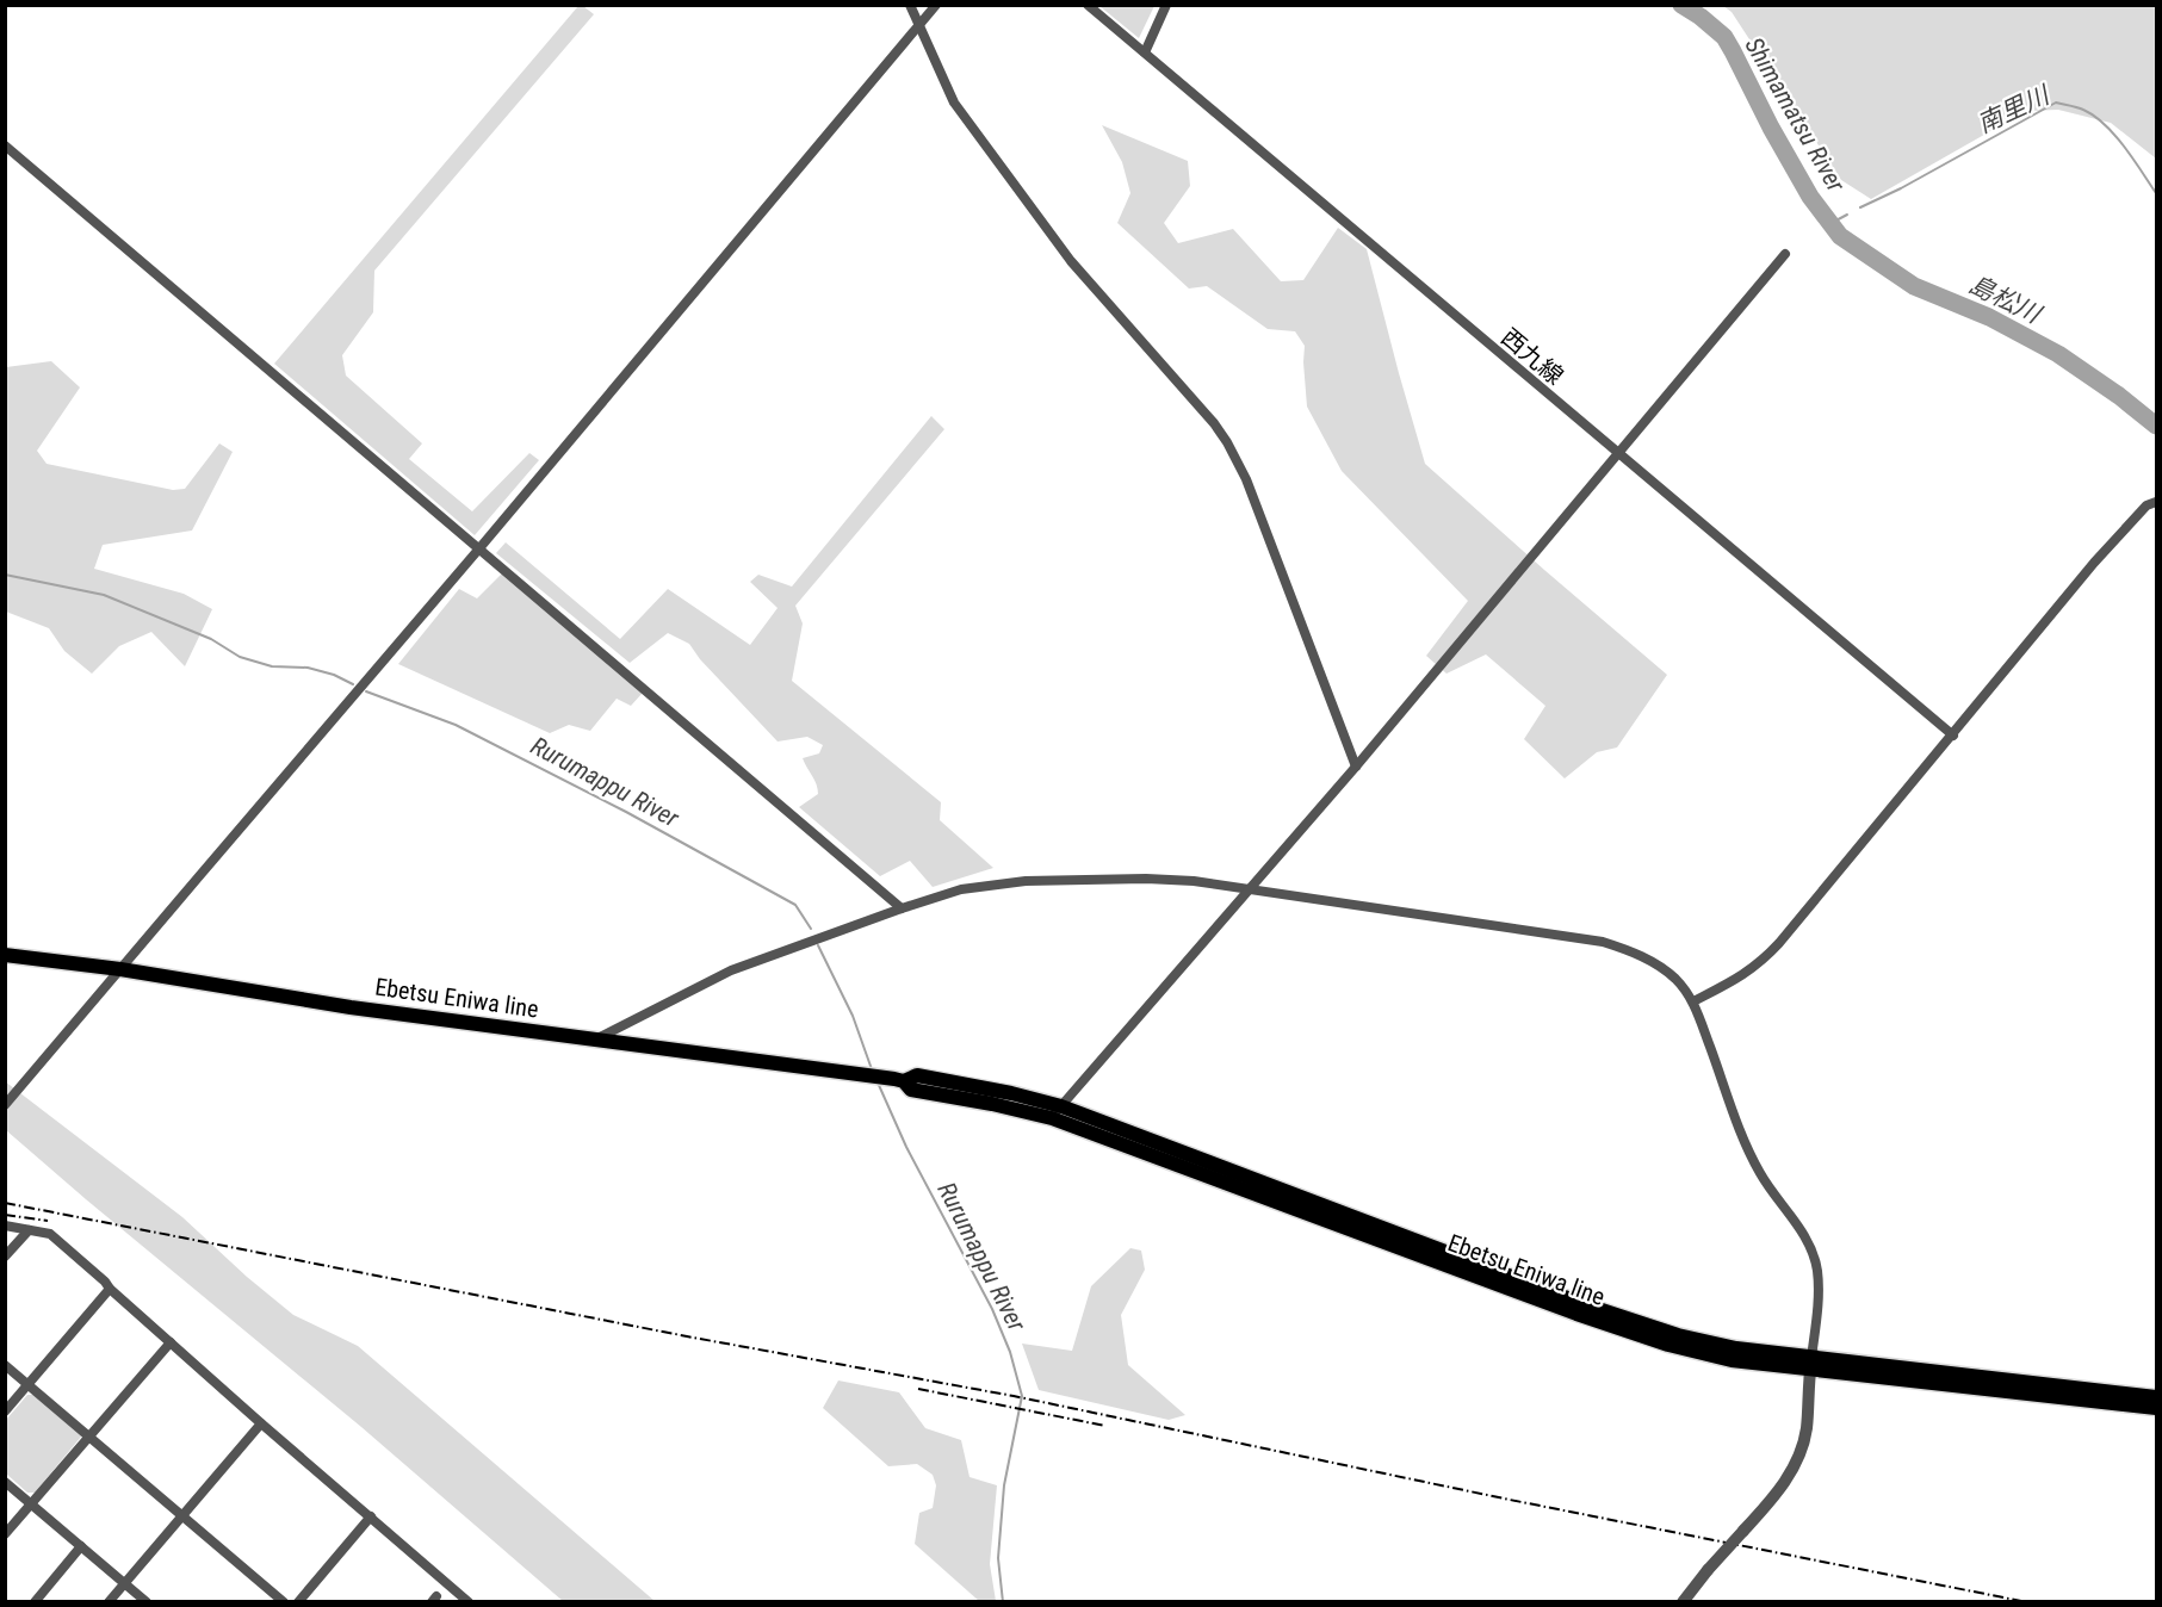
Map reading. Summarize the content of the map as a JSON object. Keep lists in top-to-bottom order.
{
  "streets": {
    "main road": ["Ebetsu Eniwa line"],
    "street": ["西九線"]
  },
  "water": [
    "南里川",
    "Shimamatsu River",
    "島松川",
    "Rurumappu River"
  ]
}
